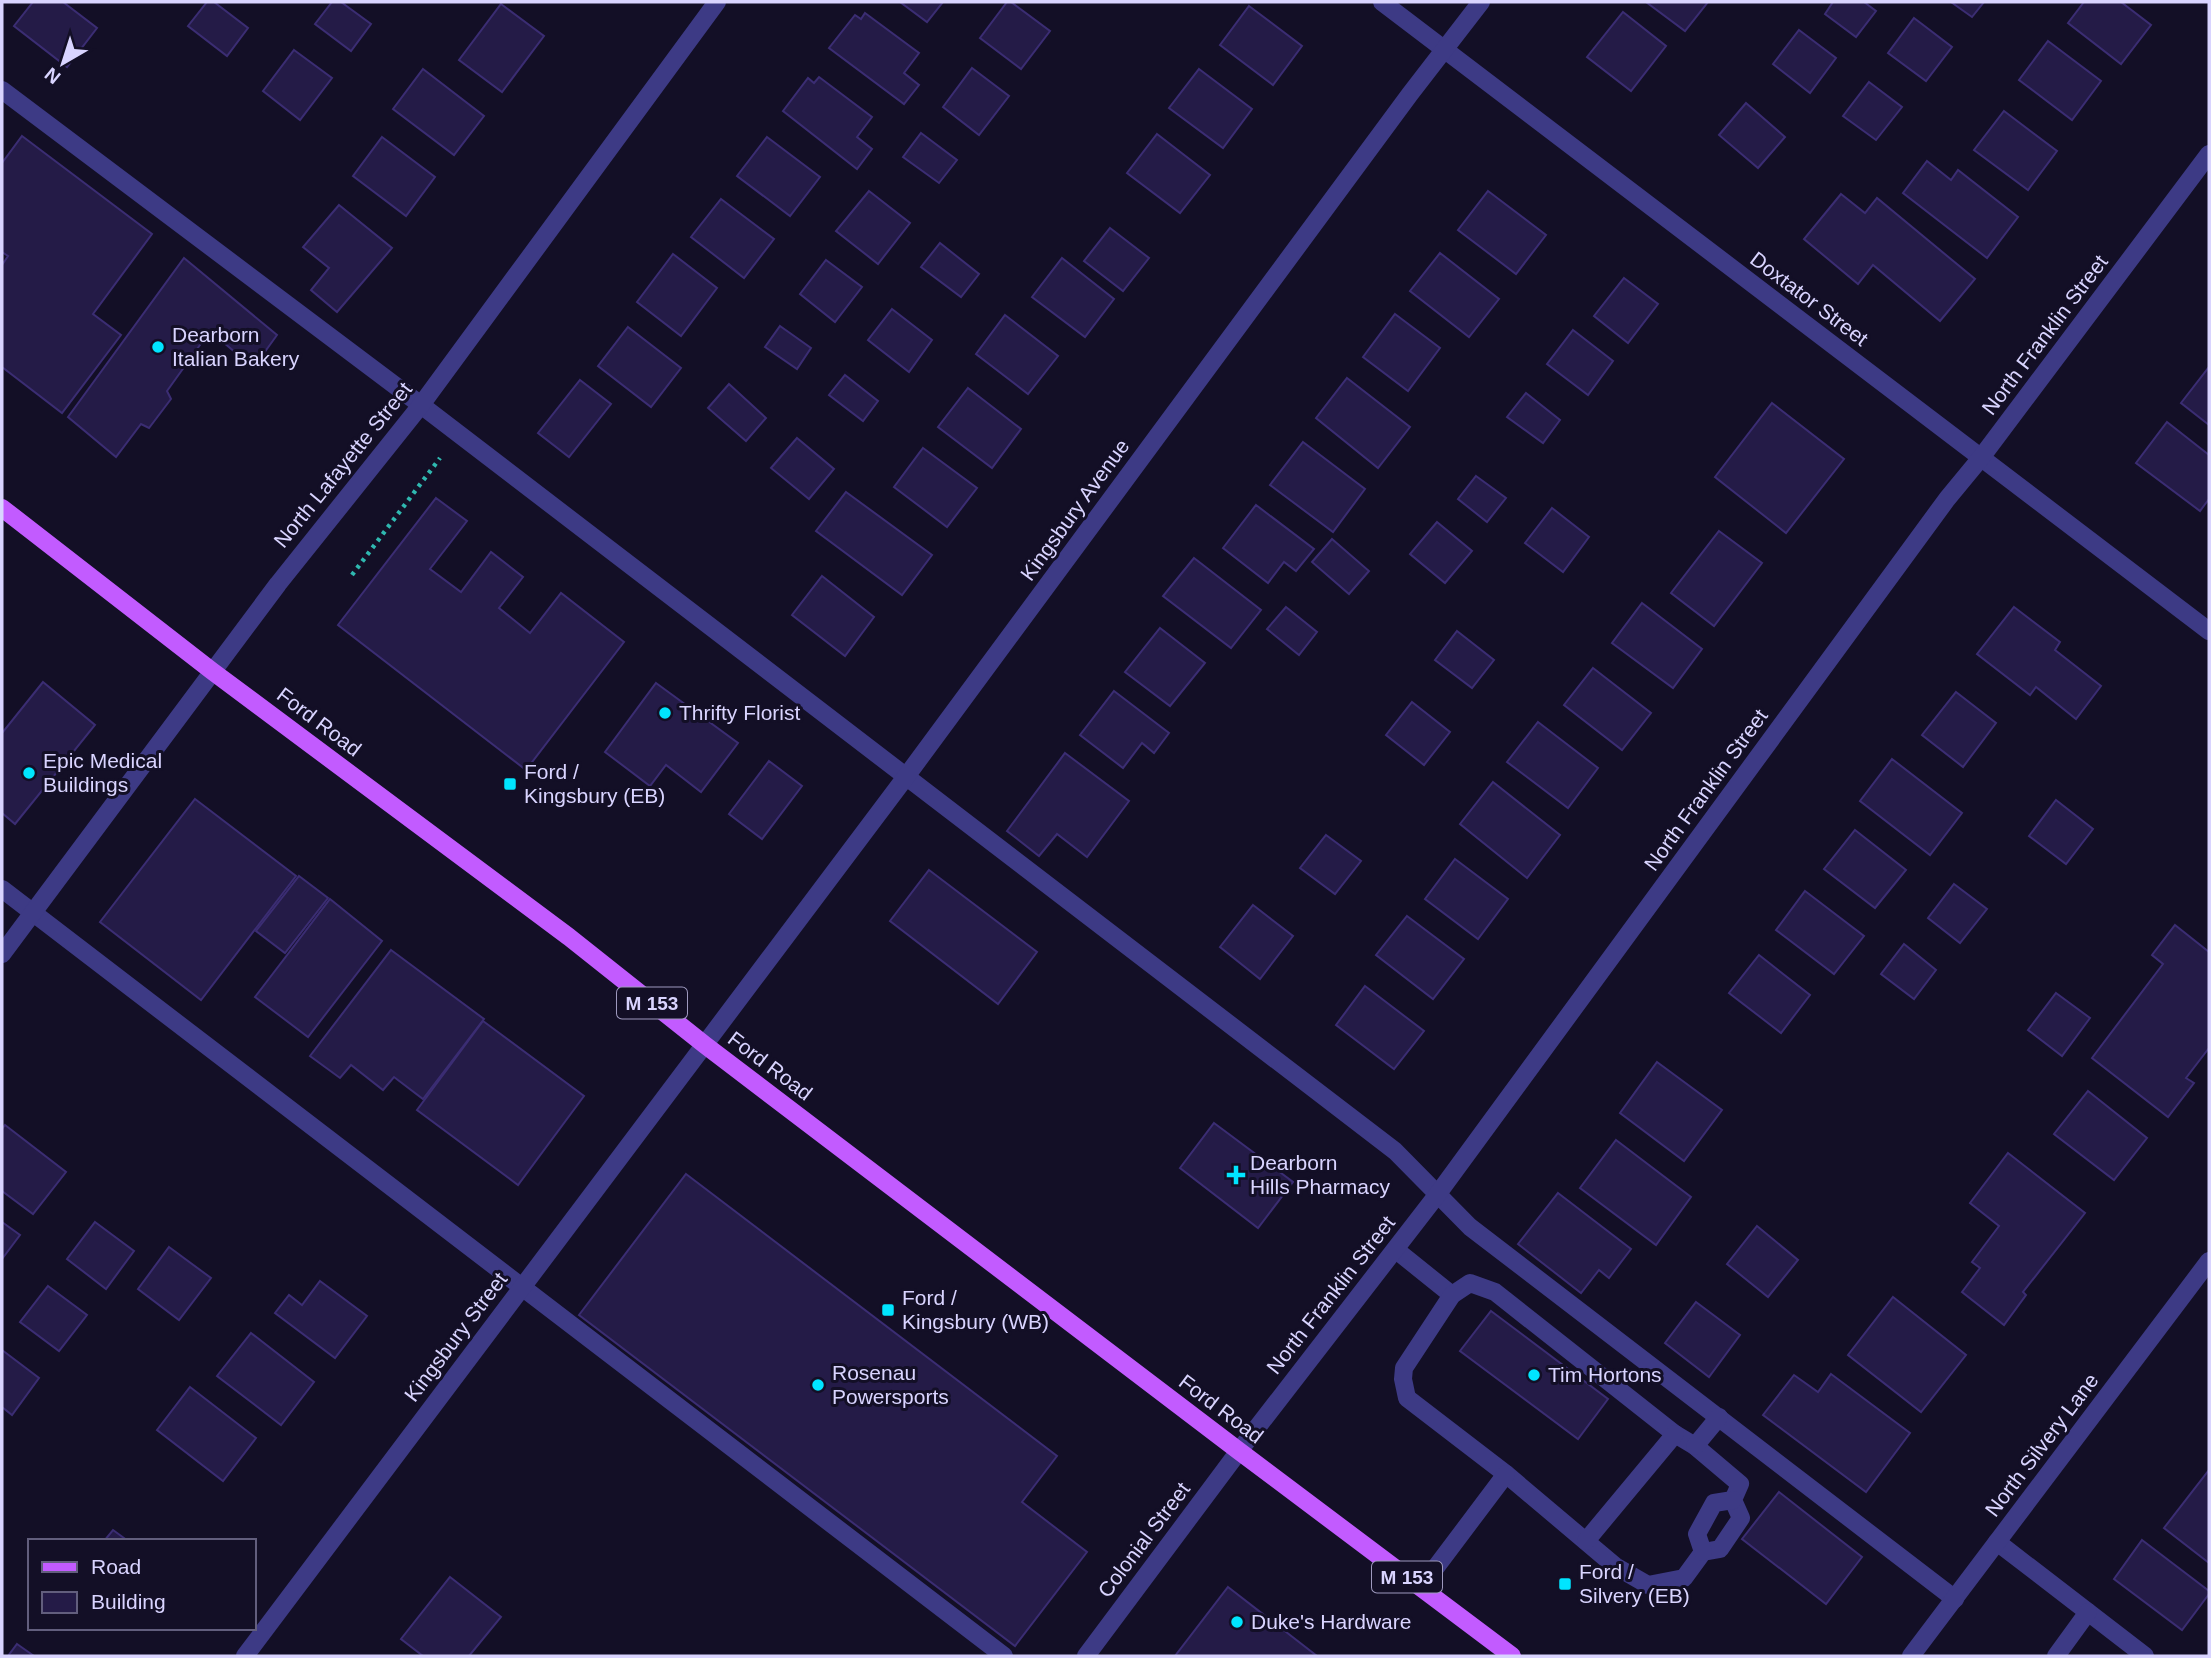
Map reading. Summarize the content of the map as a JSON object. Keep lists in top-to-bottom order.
{
  "streets": {
    "main road": ["Ford Road", "M 153"],
    "street": [
      "Doxtator Street",
      "North Franklin Street",
      "North Lafayette Street",
      "Kingsbury Avenue",
      "Kingsbury Street",
      "North Silvery Lane",
      "Colonial Street"
    ]
  },
  "crossings": [
    ["Doxtator Street", "North Franklin Street"],
    ["Doxtator Street", "Kingsbury Avenue"],
    ["North Franklin Street", "Ford Road"],
    ["North Franklin Street", "Colonial Street"],
    ["North Lafayette Street", "Ford Road"],
    ["Kingsbury Avenue", "Ford Road"],
    ["Kingsbury Avenue", "Kingsbury Street"],
    ["Ford Road", "Kingsbury Street"],
    ["Ford Road", "Colonial Street"]
  ],
  "places": {
    "other": [
      "Dearborn Italian Bakery",
      "Thrifty Florist",
      "Epic Medical Buildings",
      "Tim Hortons",
      "Rosenau Powersports",
      "Duke's Hardware"
    ],
    "transit": ["Ford / Kingsbury (EB)", "Ford / Kingsbury (WB)", "Ford / Silvery (EB)"],
    "health": ["Dearborn Hills Pharmacy"]
  },
  "legend": ["Road", "Building"],
  "north": "bottom left"
}
